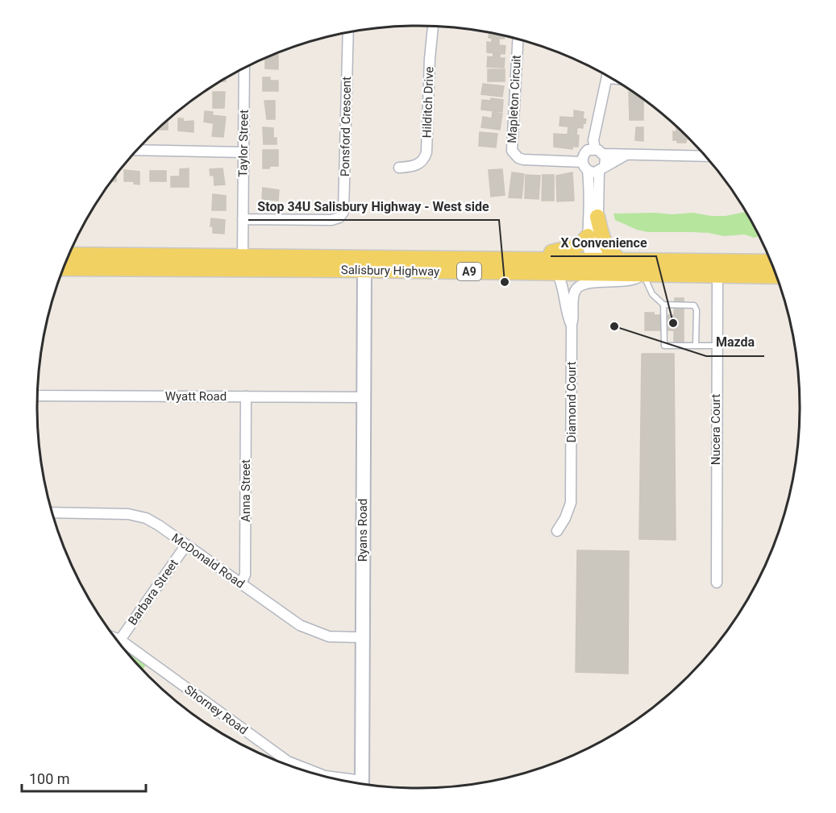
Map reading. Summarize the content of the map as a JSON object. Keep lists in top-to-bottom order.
{
  "streets": {
    "main road": ["Salisbury Highway", "A9"],
    "street": [
      "Mapleton Circuit",
      "Hilditch Drive",
      "Ponsford Crescent",
      "Taylor Street",
      "Wyatt Road",
      "Diamond Court",
      "Nucera Court",
      "Anna Street",
      "Ryans Road",
      "McDonald Road",
      "Barbara Street",
      "Shorney Road"
    ]
  },
  "crossings": [
    ["Ponsford Crescent", "Taylor Street"],
    ["Taylor Street", "Salisbury Highway"],
    ["Salisbury Highway", "Diamond Court"],
    ["Salisbury Highway", "Nucera Court"],
    ["Salisbury Highway", "Ryans Road"],
    ["Wyatt Road", "Anna Street"],
    ["Wyatt Road", "Ryans Road"],
    ["Anna Street", "McDonald Road"],
    ["Ryans Road", "McDonald Road"],
    ["McDonald Road", "Barbara Street"],
    ["Barbara Street", "Shorney Road"]
  ],
  "places": ["Stop 34U Salisbury Highway - West side", "X Convenience", "Mazda"],
  "scale_bar": "100 m"
}
